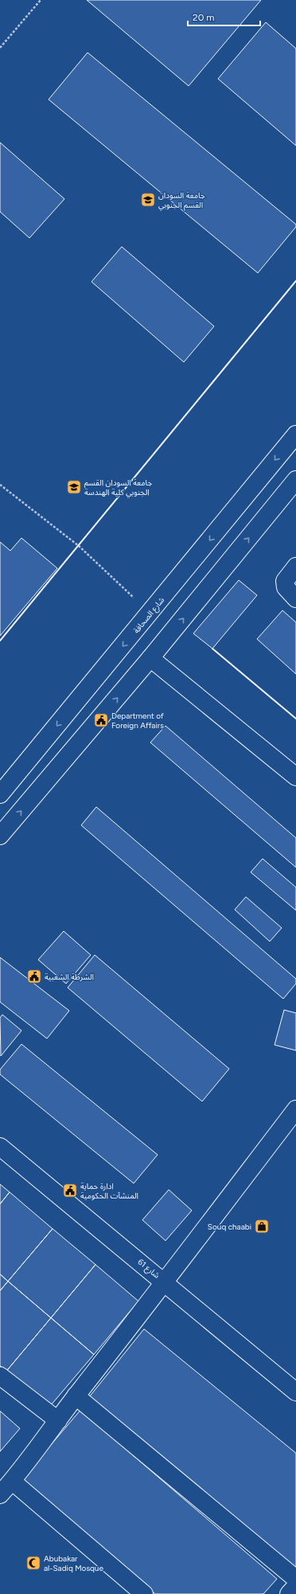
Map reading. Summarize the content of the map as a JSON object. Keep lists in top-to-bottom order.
{
  "streets": {
    "street": ["شارع الصحافة", "شارع 61"]
  },
  "places": {
    "school or university": ["جامعة السودان القسم الجنوبي", "جامعة السودان القسم الجنوبي كلية الهندسة"],
    "public building": ["Department of Foreign Affairs", "الشرطة الشعبية", "ادارة حماية المنشآت الحكومية"],
    "shop": ["Souq chaabi"],
    "mosque": ["Abubakar al-Sadiq Mosque"]
  },
  "scale_bar": "20 m"
}
